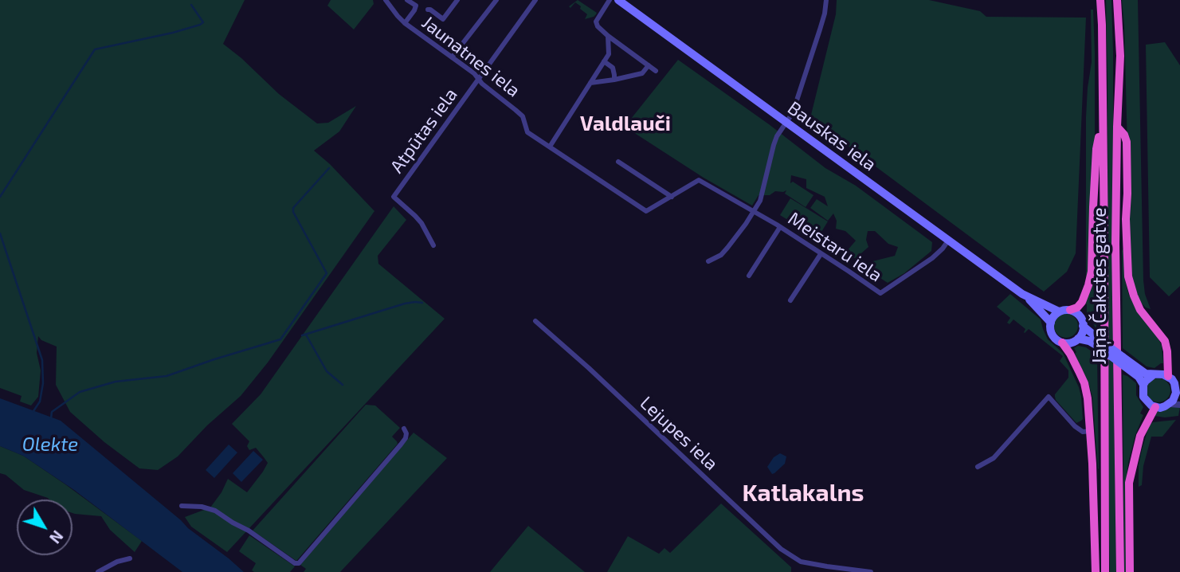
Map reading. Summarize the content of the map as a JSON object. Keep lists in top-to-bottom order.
{
  "streets": {
    "highway": ["Jāņa Čakstes gatve"],
    "main road": ["Bauskas iela"],
    "street": [
      "Jaunatnes iela",
      "Atpūtas iela",
      "Meistaru iela",
      "Lejupes iela"
    ]
  },
  "crossings": [
    ["Jaunatnes iela", "Atpūtas iela"],
    ["Jaunatnes iela", "Meistaru iela"],
    ["Bauskas iela", "Meistaru iela"]
  ],
  "districts": ["Valdlauči", "Katlakalns"],
  "water": ["Olekte"],
  "north": "bottom right"
}
